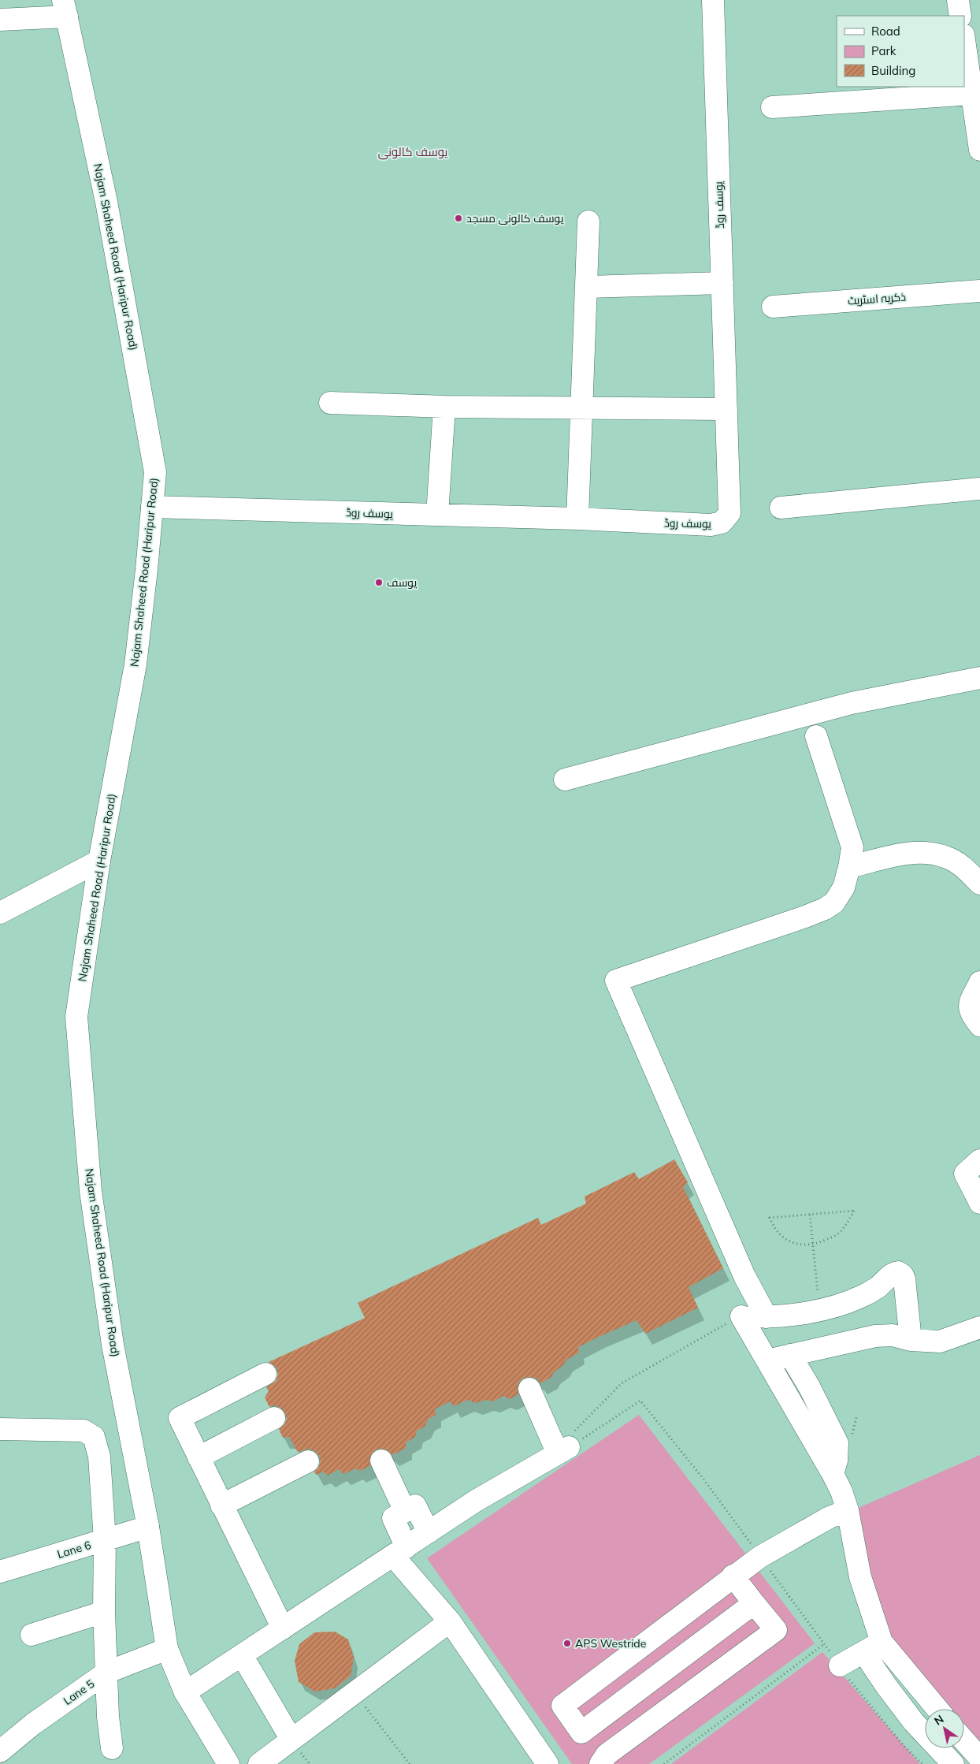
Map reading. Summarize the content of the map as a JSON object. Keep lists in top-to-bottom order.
{
  "streets": {
    "street": [
      "یوسف روڈ",
      "Najam Shaheed Road (Haripur Road)",
      "ذکریہ اسٹریٹ",
      "Lane 6",
      "Lane 5"
    ]
  },
  "crossings": [
    ["یوسف روڈ", "Najam Shaheed Road (Haripur Road)"],
    ["Najam Shaheed Road (Haripur Road)", "Lane 6"],
    ["Najam Shaheed Road (Haripur Road)", "Lane 5"]
  ],
  "districts": ["یوسف کالونی"],
  "places": ["یوسف کالونی مسجد", "یوسف", "APS Westride"],
  "legend": ["Road", "Park", "Building"],
  "north": "top left"
}
